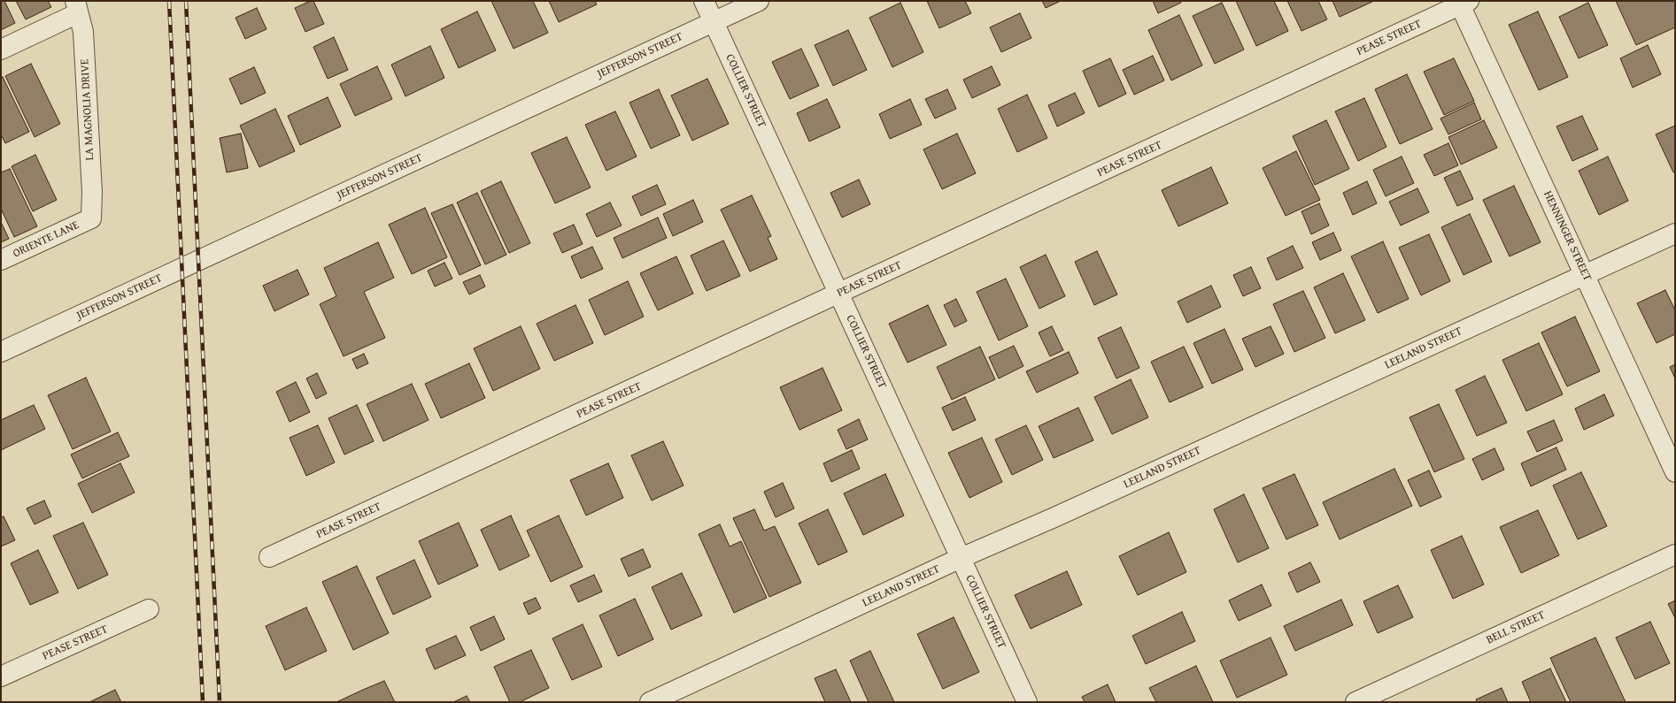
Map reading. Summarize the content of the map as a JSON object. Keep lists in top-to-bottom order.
{
  "streets": {
    "street": [
      "PEASE STREET",
      "JEFFERSON STREET",
      "COLLIER STREET",
      "LA MAGNOLIA DRIVE",
      "HENNINGER STREET",
      "ORIENTE LANE",
      "LEELAND STREET",
      "BELL STREET"
    ]
  },
  "crossings": [
    ["PEASE STREET", "COLLIER STREET"],
    ["PEASE STREET", "HENNINGER STREET"],
    ["JEFFERSON STREET", "COLLIER STREET"],
    ["COLLIER STREET", "LEELAND STREET"],
    ["LA MAGNOLIA DRIVE", "ORIENTE LANE"],
    ["HENNINGER STREET", "LEELAND STREET"]
  ]
}
